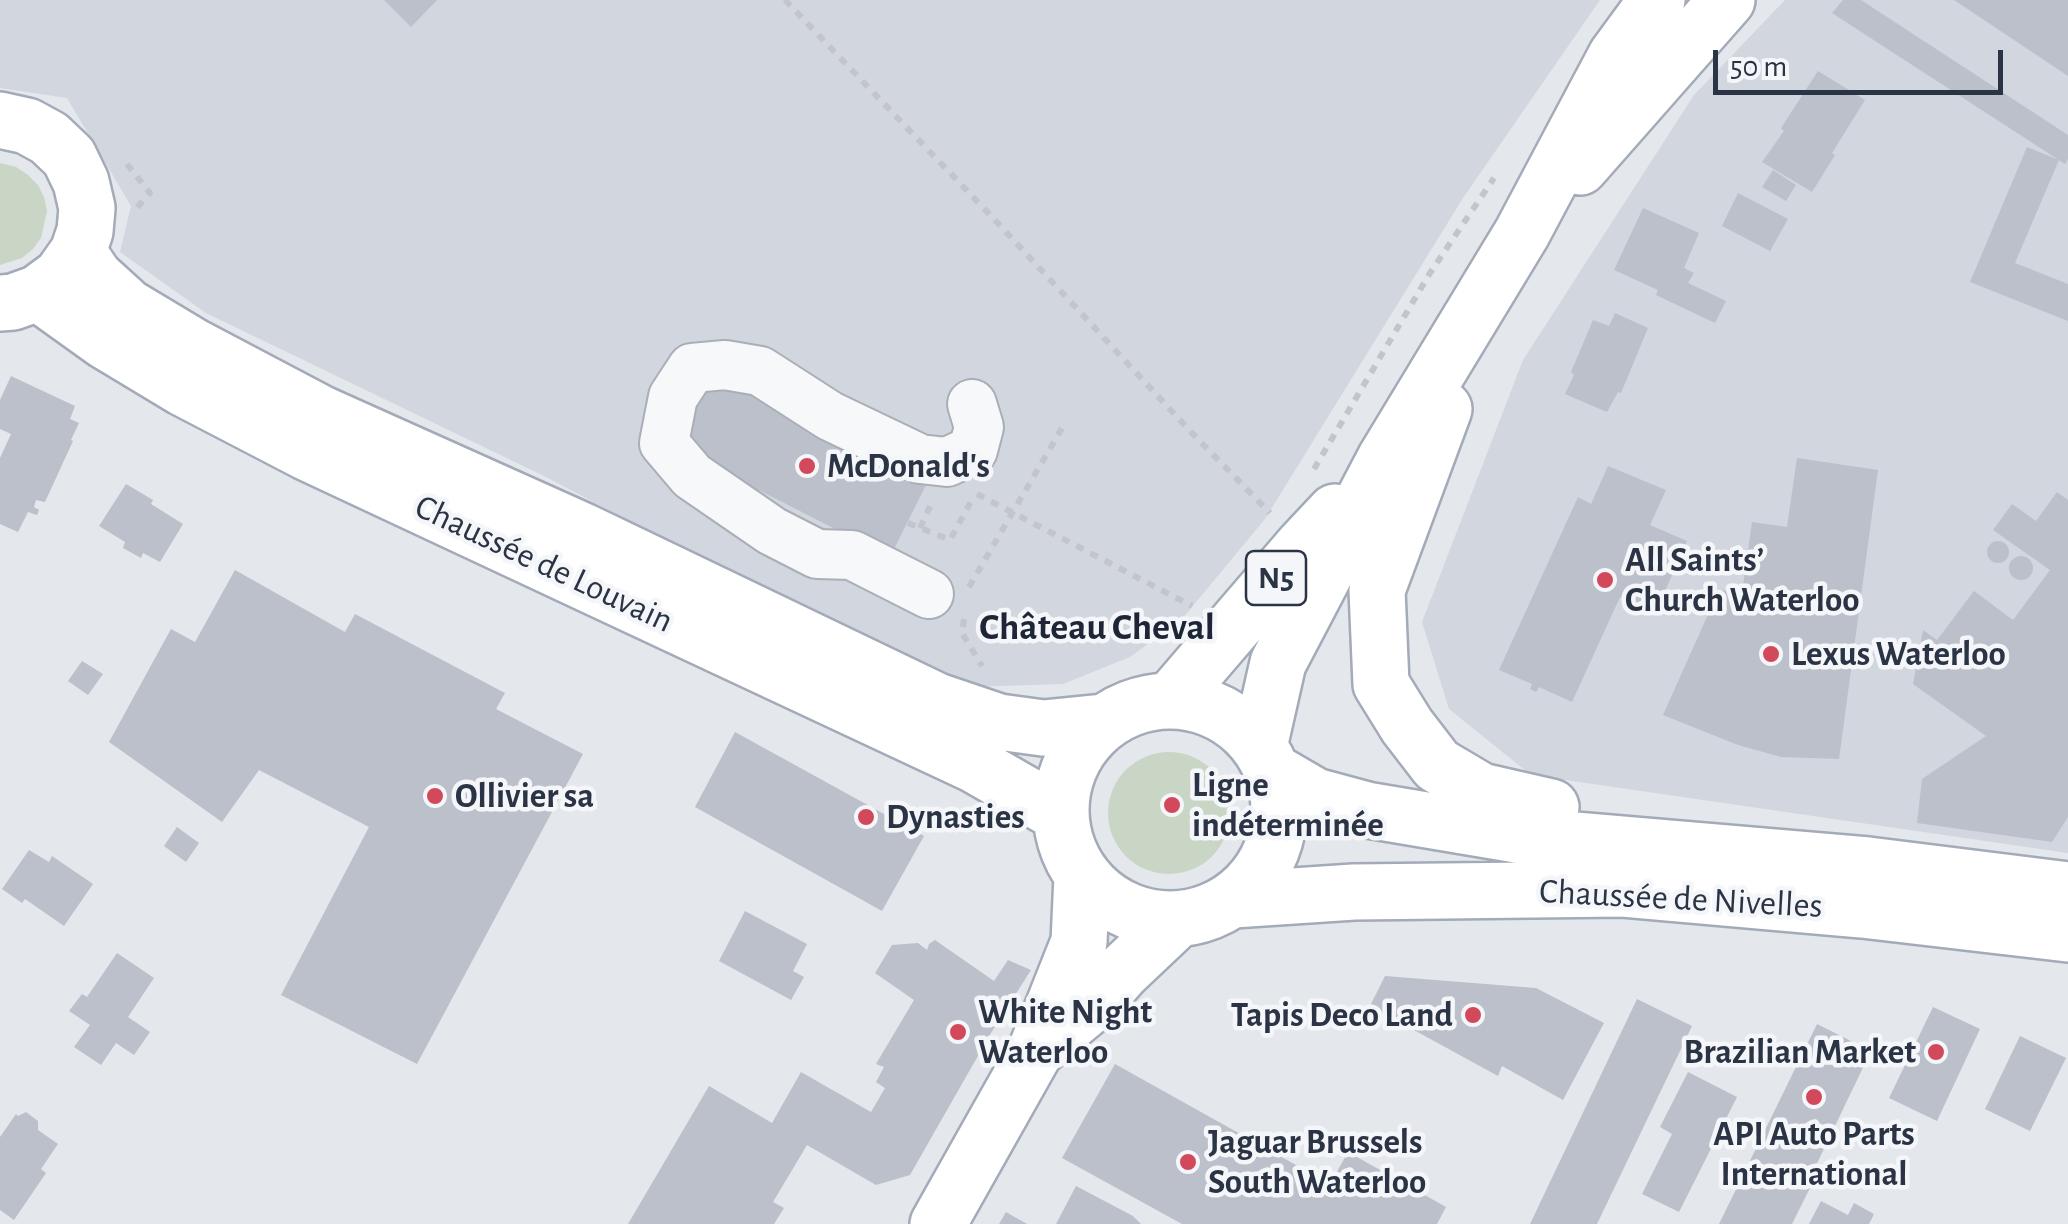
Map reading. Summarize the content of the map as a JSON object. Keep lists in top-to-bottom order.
{
  "streets": {
    "main road": ["Chaussée de Louvain", "N5", "Chaussée de Nivelles"]
  },
  "crossings": [
    ["Chaussée de Louvain", "N5"],
    ["Chaussée de Louvain", "Chaussée de Nivelles"],
    ["N5", "Chaussée de Nivelles"]
  ],
  "districts": ["Château Cheval"],
  "places": [
    "McDonald's",
    "All Saints’ Church Waterloo",
    "Lexus Waterloo",
    "Ollivier sa",
    "Ligne indéterminée",
    "Dynasties",
    "Tapis Deco Land",
    "White Night Waterloo",
    "Brazilian Market",
    "API Auto Parts International",
    "Jaguar Brussels South Waterloo"
  ],
  "scale_bar": "50 m"
}
